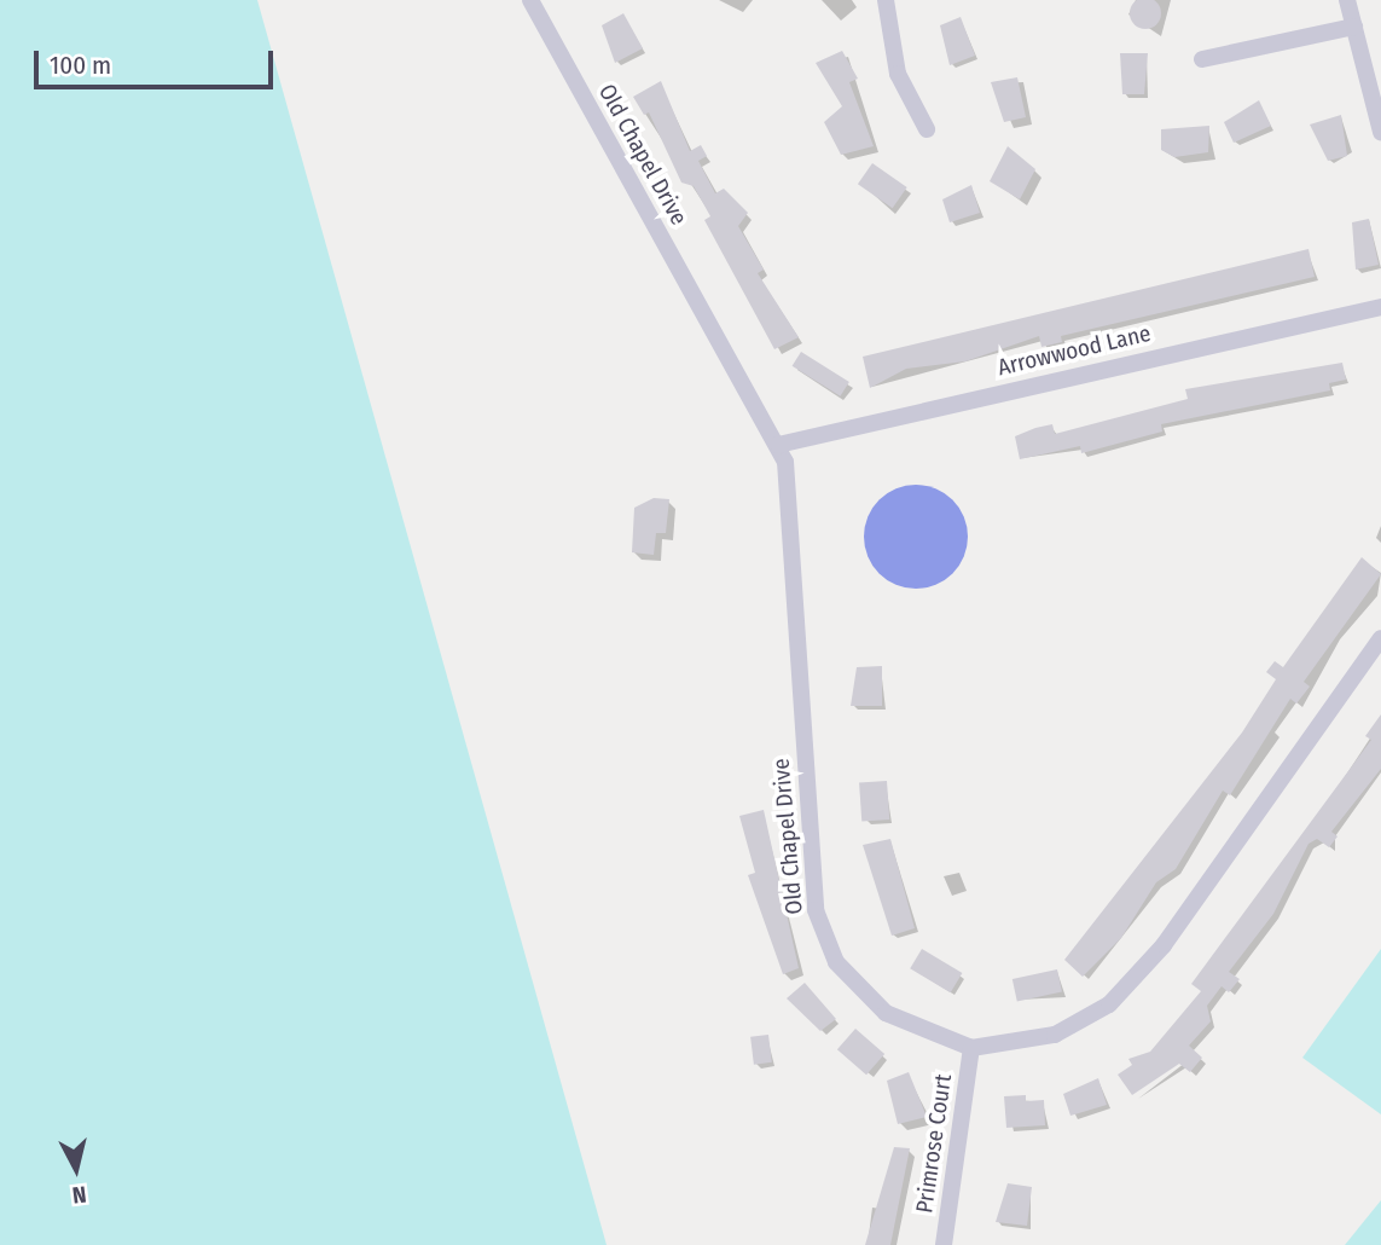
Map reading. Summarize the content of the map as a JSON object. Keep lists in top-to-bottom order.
{
  "streets": {
    "street": ["Old Chapel Drive", "Arrowwood Lane", "Primrose Court"]
  },
  "crossings": [
    ["Old Chapel Drive", "Arrowwood Lane"],
    ["Old Chapel Drive", "Primrose Court"]
  ],
  "scale_bar": "100 m",
  "north": "bottom"
}
